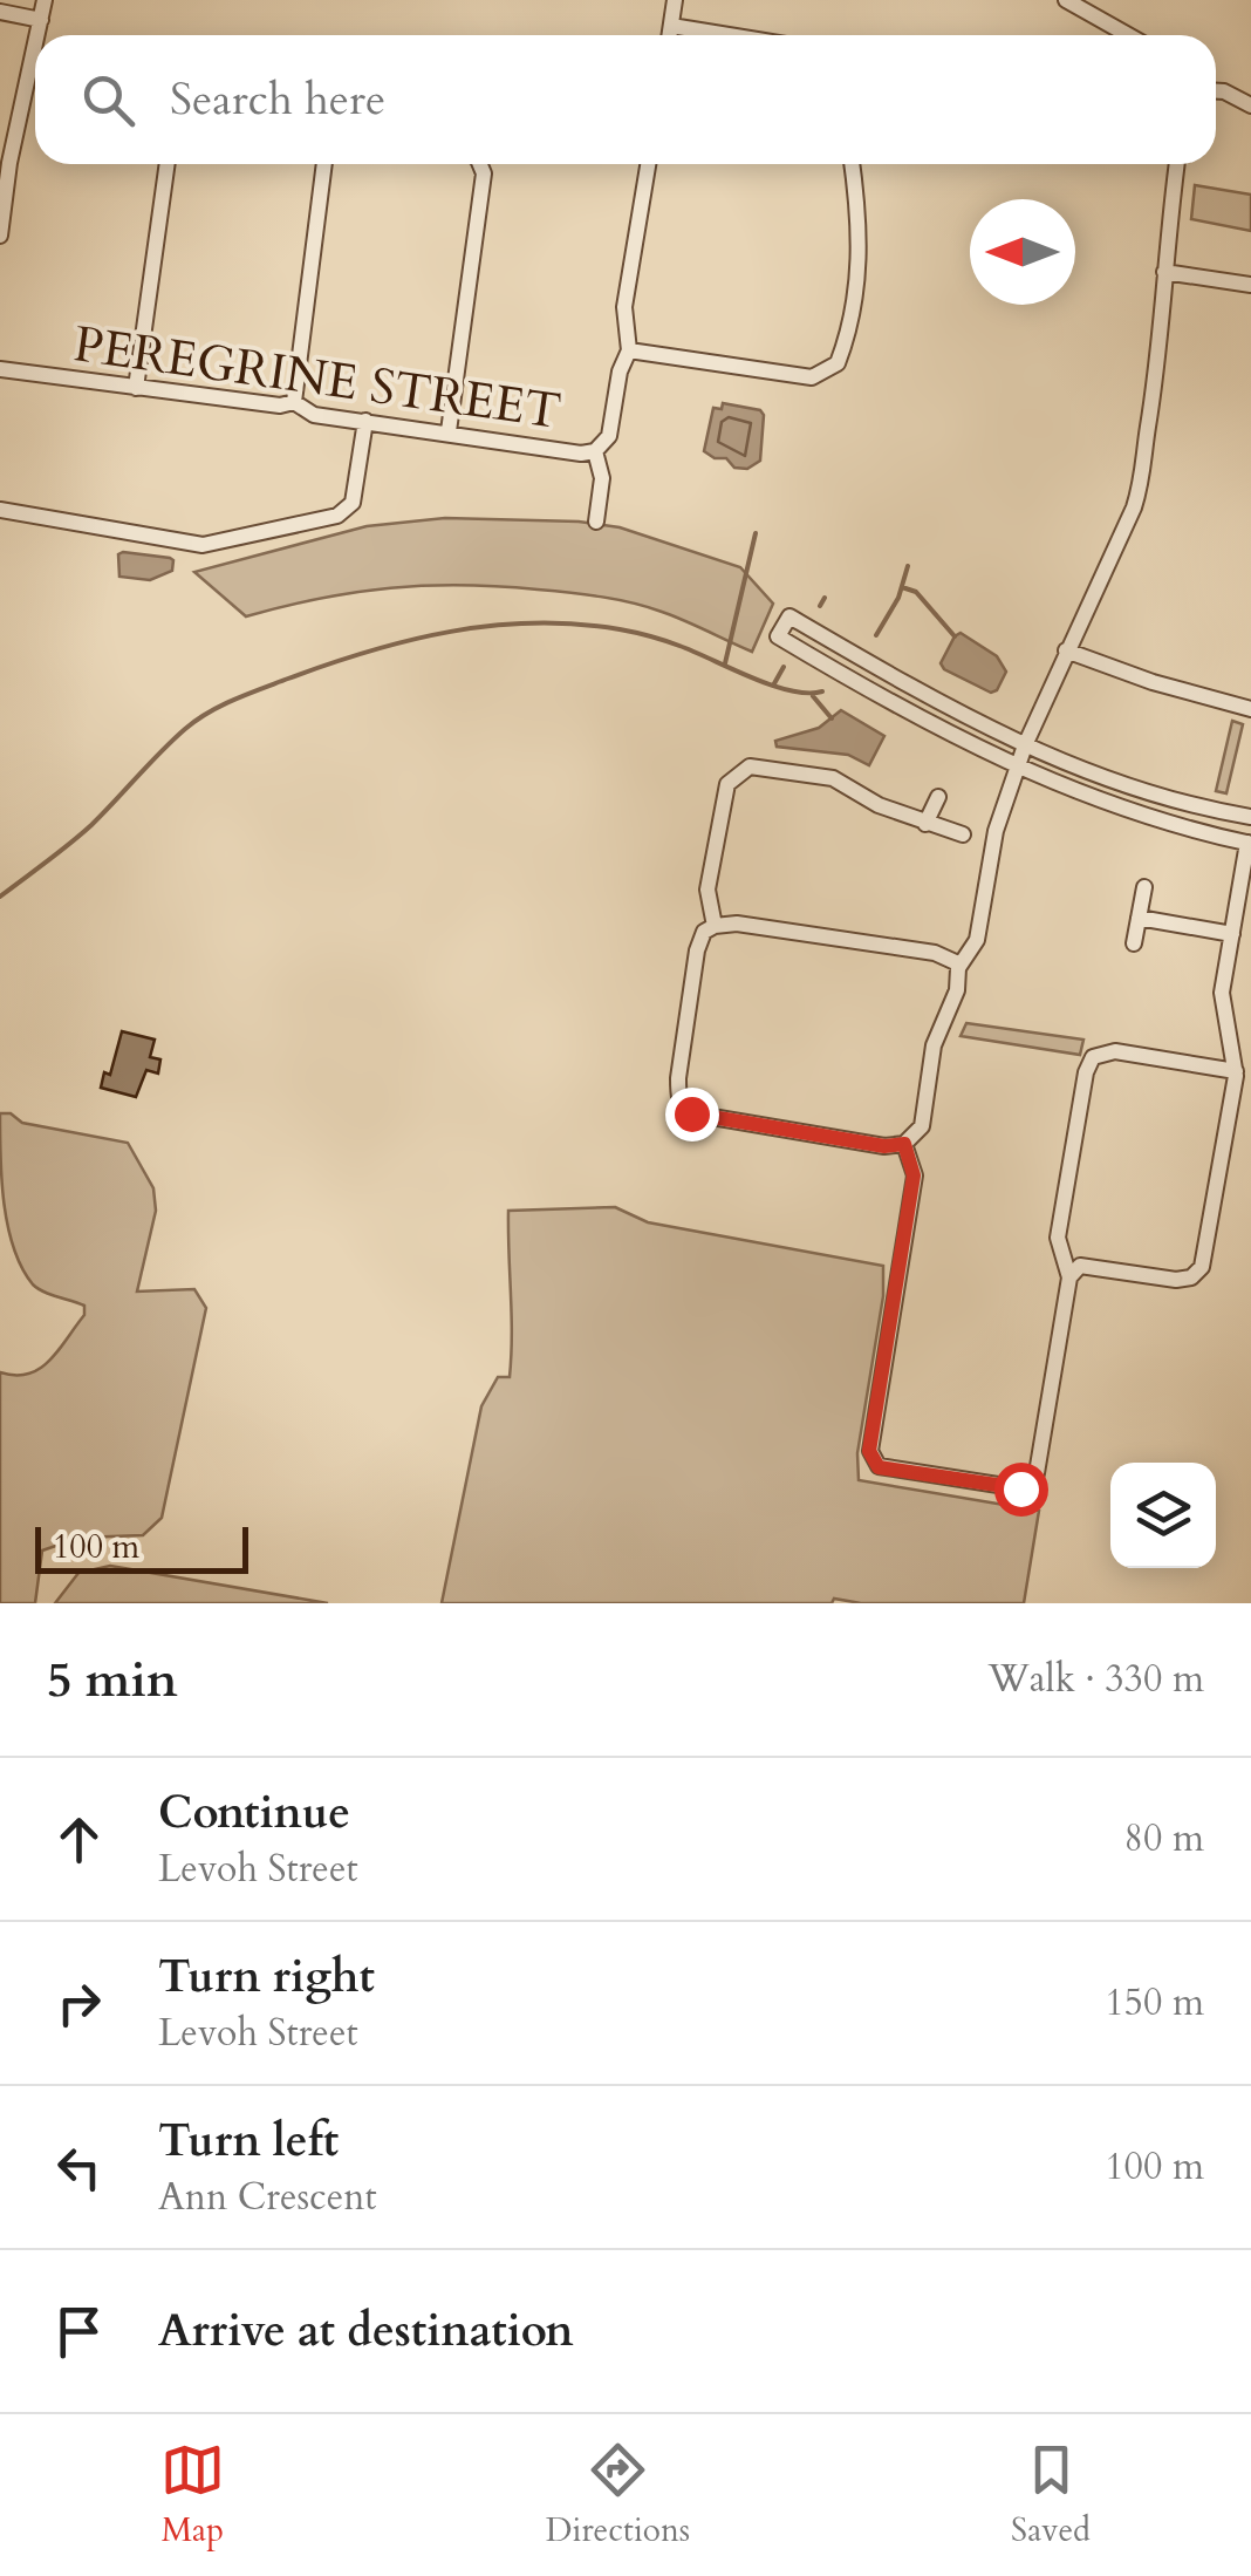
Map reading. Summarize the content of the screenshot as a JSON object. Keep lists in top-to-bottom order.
{
  "streets": {
    "street": ["PEREGRINE STREET"]
  },
  "scale_bar": "100 m",
  "north": "left",
  "page": {
    "search": "Search here",
    "scale": "100 m",
    "heading": ["5 min", "Walk · 330 m"],
    "list": [
      ["Continue", "Levoh Street", "80 m"],
      ["Turn right", "Levoh Street", "150 m"],
      ["Turn left", "Ann Crescent", "100 m"],
      "Arrive at destination"
    ],
    "nav": ["Map", "Directions", "Saved"]
  }
}
